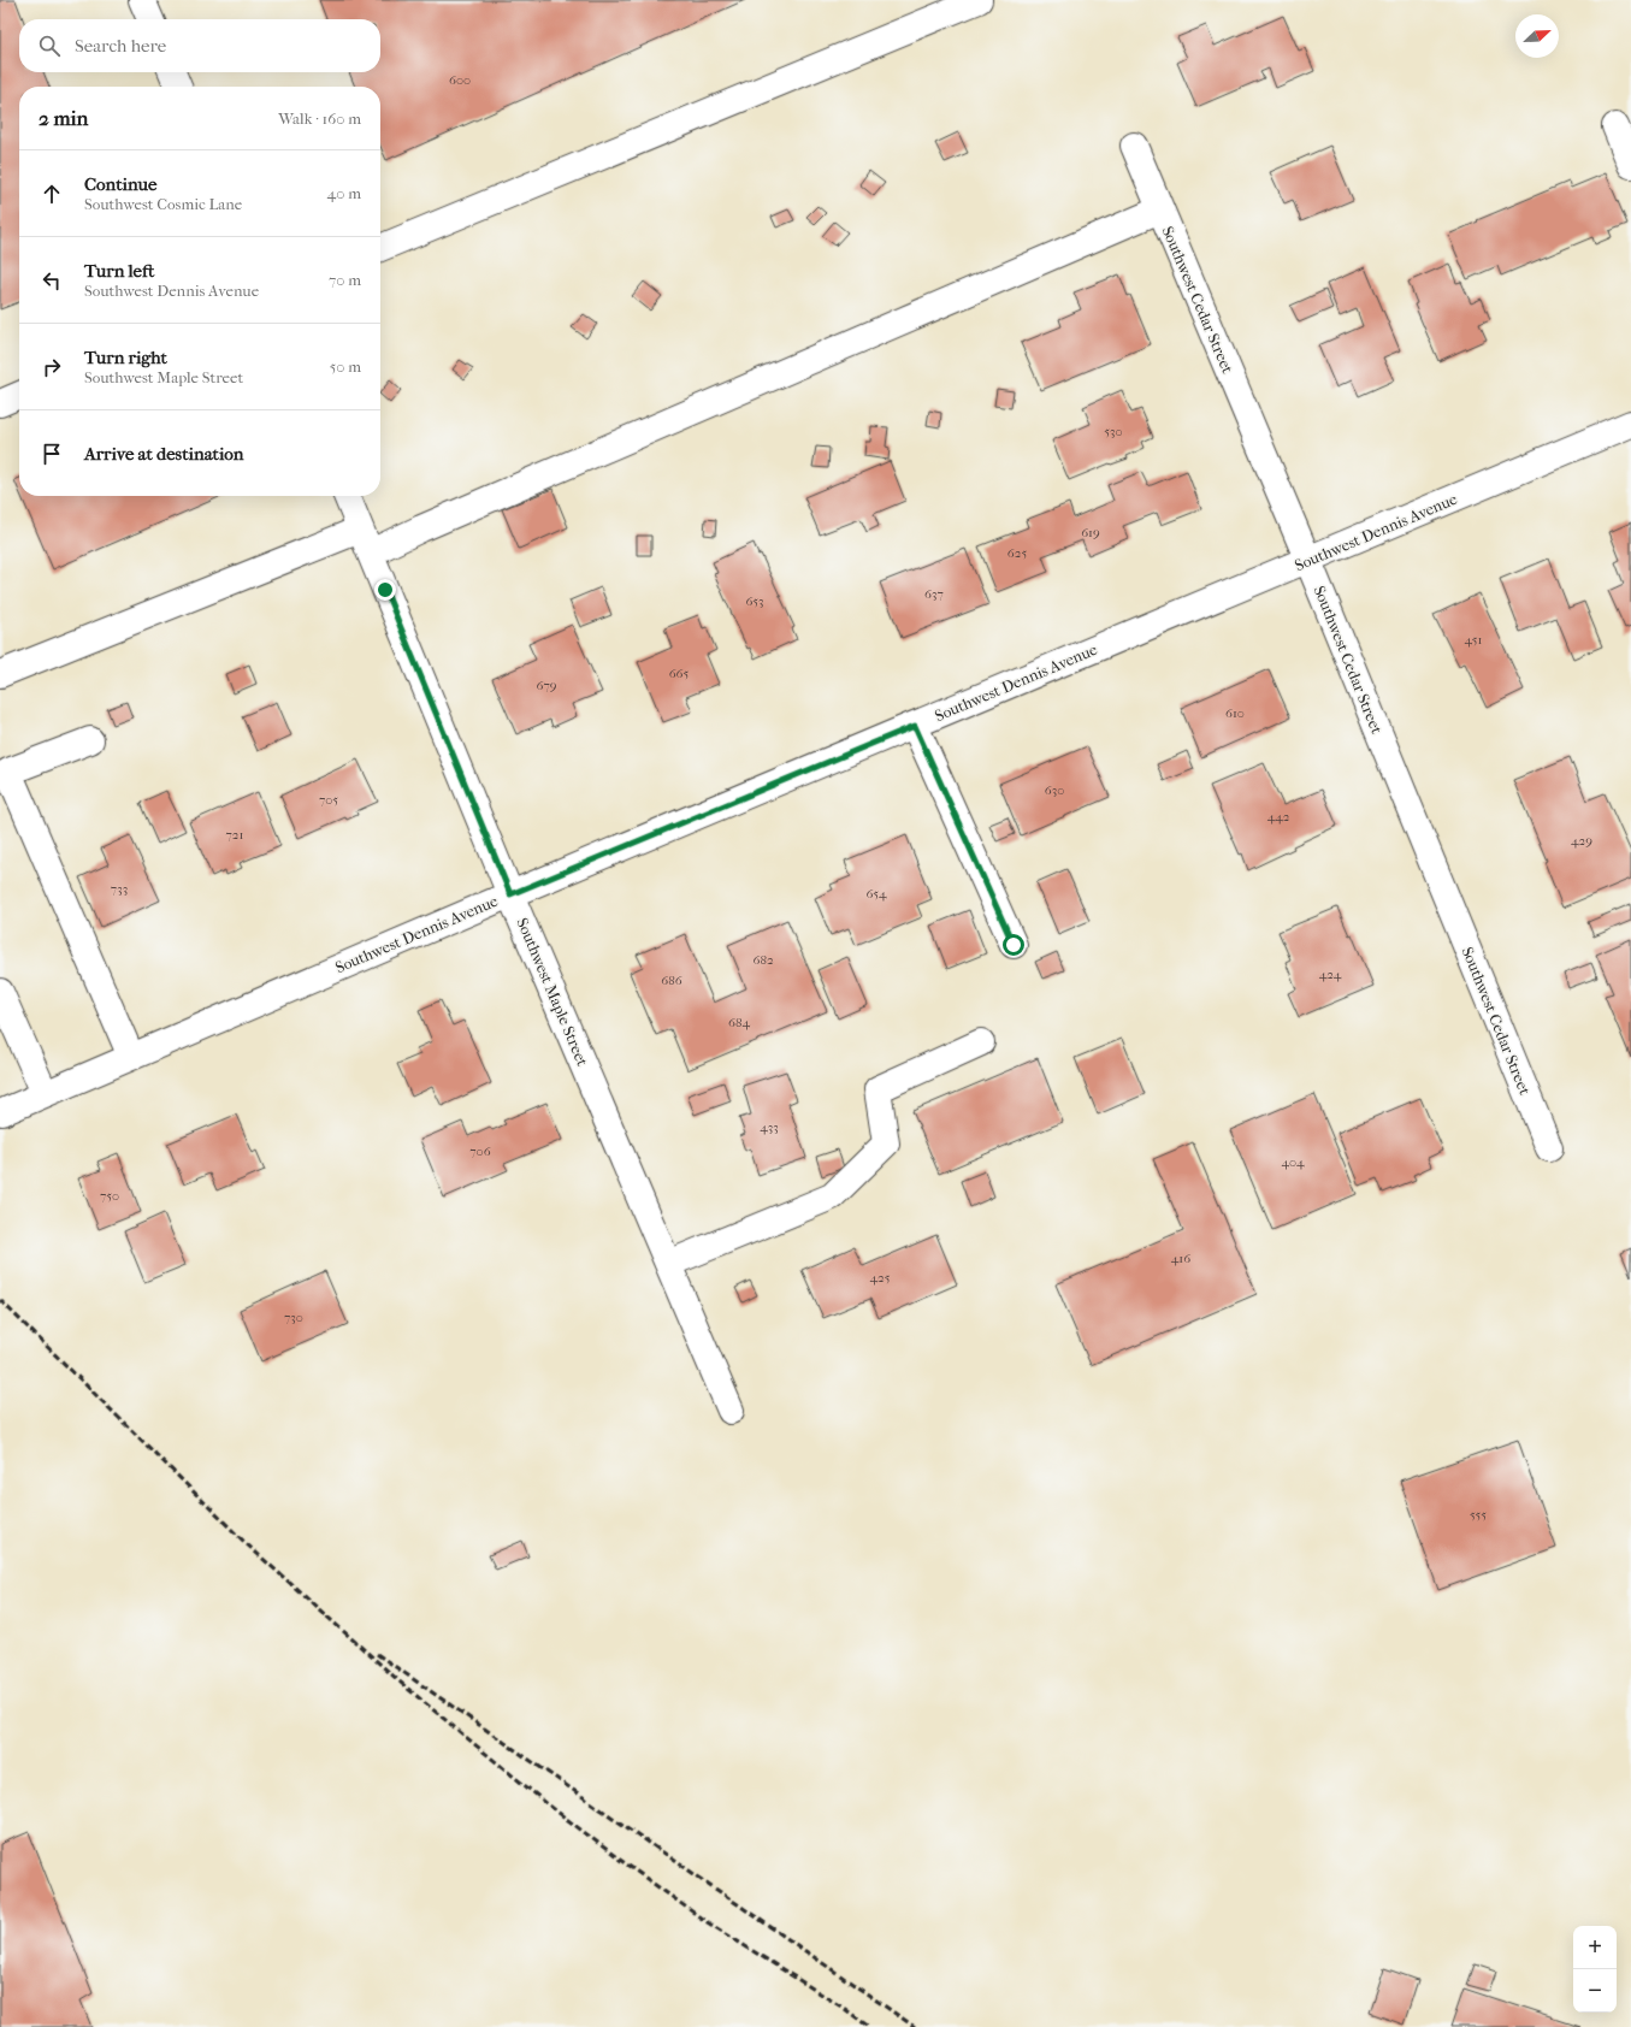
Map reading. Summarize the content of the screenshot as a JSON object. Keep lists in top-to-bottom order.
{
  "streets": {
    "street": ["Southwest Cedar Street", "Southwest Dennis Avenue", "Southwest Maple Street"]
  },
  "crossings": [
    ["Southwest Cedar Street", "Southwest Dennis Avenue"],
    ["Southwest Dennis Avenue", "Southwest Maple Street"]
  ],
  "house_numbers": [
    "600",
    "530",
    "619",
    "625",
    "637",
    "653",
    "451",
    "665",
    "679",
    "610",
    "630",
    "705",
    "442",
    "721",
    "429",
    "733",
    "654",
    "682",
    "424",
    "686",
    "684",
    "433",
    "706",
    "404",
    "750",
    "416",
    "425",
    "730",
    "555"
  ],
  "north": "top right",
  "page": {
    "search": "Search here",
    "heading": ["2 min", "Walk · 160 m"],
    "list": [
      ["Continue", "Southwest Cosmic Lane", "40 m"],
      ["Turn left", "Southwest Dennis Avenue", "70 m"],
      ["Turn right", "Southwest Maple Street", "50 m"],
      "Arrive at destination"
    ],
    "map_buttons": ["+", "−"]
  }
}
